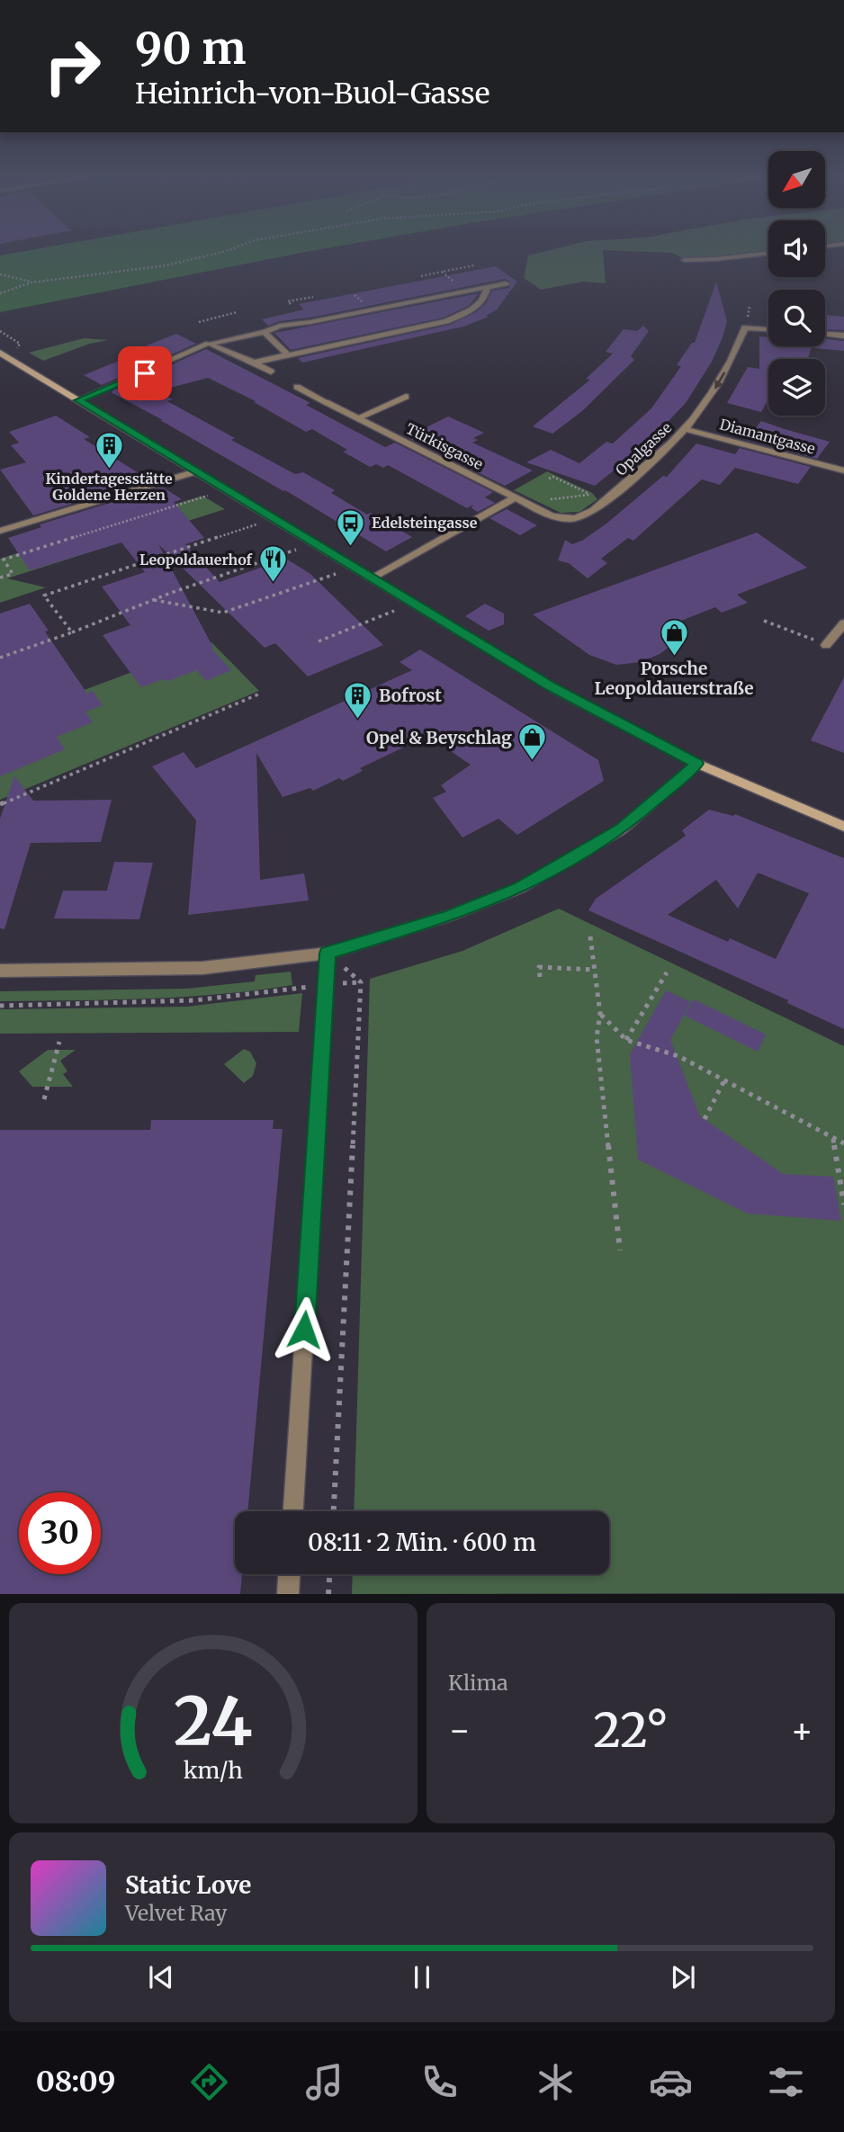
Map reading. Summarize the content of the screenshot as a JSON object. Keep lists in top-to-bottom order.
{
  "streets": {
    "street": ["Diamantgasse", "Türkisgasse", "Opalgasse"]
  },
  "crossings": [
    ["Diamantgasse", "Opalgasse"],
    ["Türkisgasse", "Opalgasse"]
  ],
  "one_way": ["Opalgasse"],
  "places": {
    "building": ["Kindertagesstätte Goldene Herzen", "Bofrost"],
    "bus stop": ["Edelsteingasse"],
    "restaurant": ["Leopoldauerhof"],
    "shop": ["Porsche Leopoldauerstraße", "Opel & Beyschlag"]
  },
  "north": "bottom left",
  "page": {
    "turn": ["90 m", "Heinrich-von-Buol-Gasse"],
    "limit": "30",
    "trip": "08:11 · 2 Min. · 600 m",
    "tile": "Klima",
    "heat": ["−", "22°", "+"],
    "song": ["Static Love", "Velvet Ray"],
    "tabs": "08:09",
    "gauge": ["24", "km/h"]
  }
}
